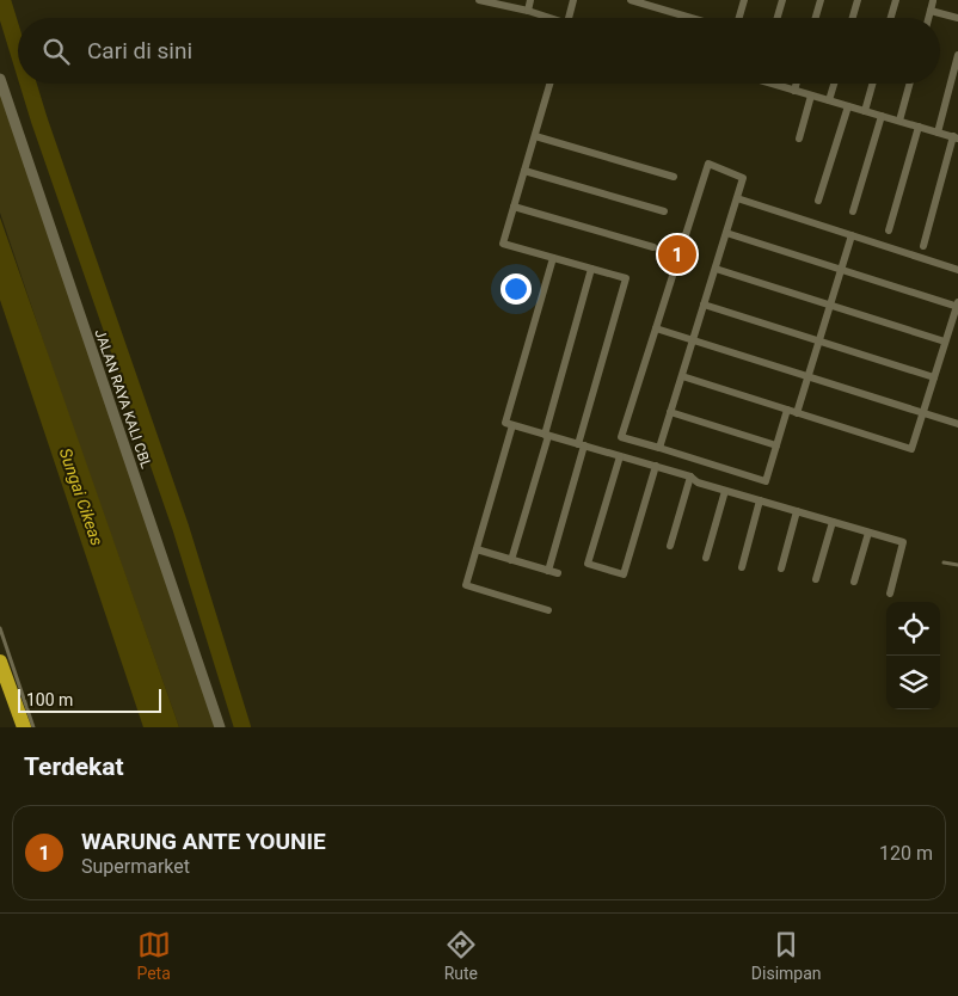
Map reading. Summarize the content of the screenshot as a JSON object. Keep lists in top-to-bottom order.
{
  "streets": {
    "main road": ["JALAN RAYA KALI CBL"]
  },
  "water": ["Sungai Cikeas"],
  "scale_bar": "100 m",
  "page": {
    "search": "Cari di sini",
    "pins": "1",
    "scale": "100 m",
    "heading": "Terdekat",
    "list": [
      {
        "mark": "1",
        "name": "WARUNG ANTE YOUNIE",
        "note": "Supermarket",
        "value": "120 m"
      }
    ],
    "nav": ["Peta", "Rute", "Disimpan"]
  }
}
